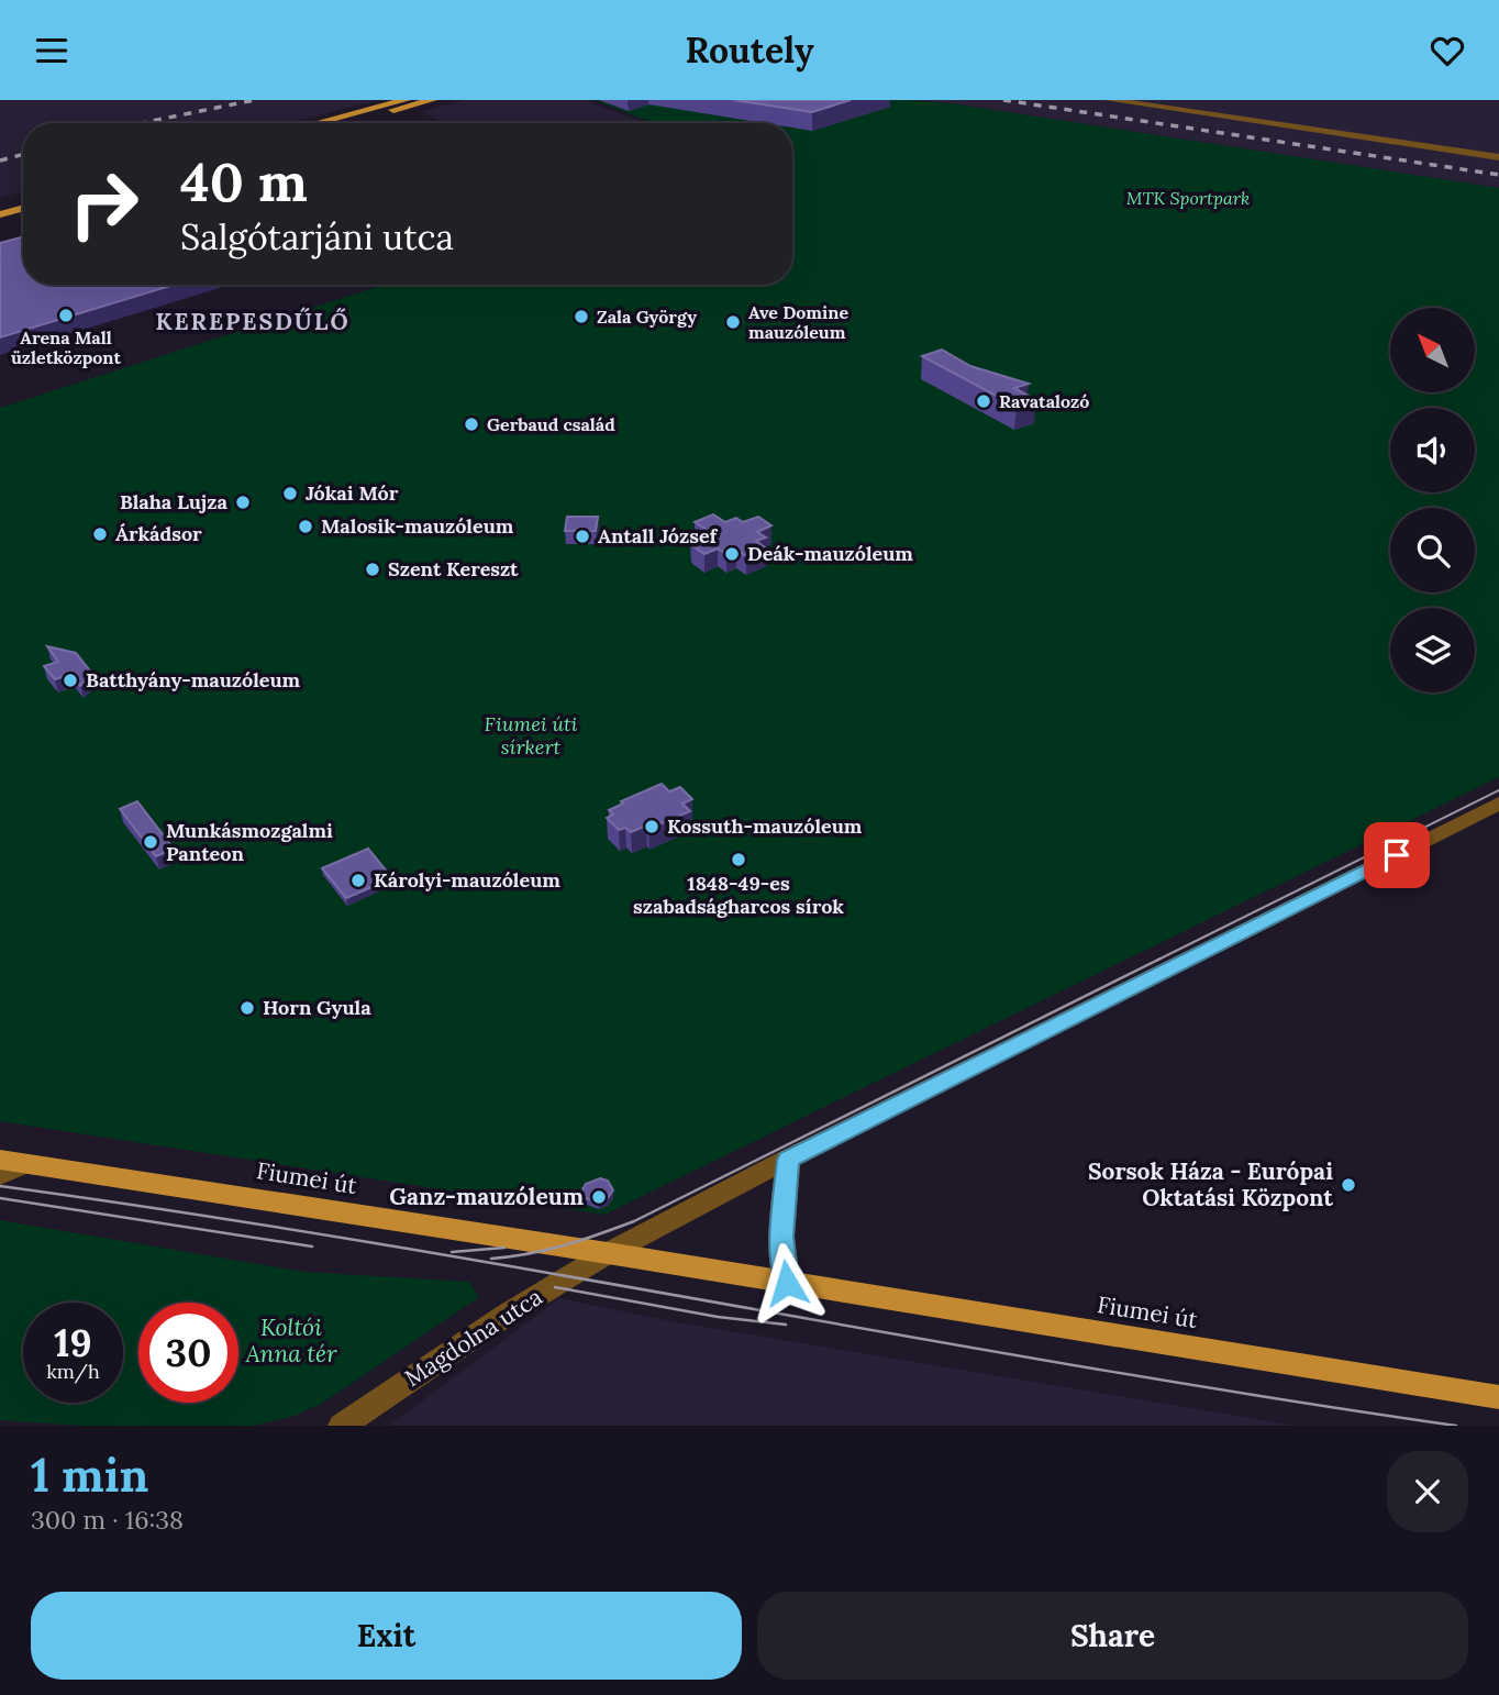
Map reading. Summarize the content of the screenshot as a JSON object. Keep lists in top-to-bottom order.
{
  "streets": {
    "main road": ["Fiumei út"],
    "street": ["Magdolna utca"]
  },
  "crossings": [
    ["Fiumei út", "Magdolna utca"]
  ],
  "districts": ["KEREPESDŰLŐ"],
  "parks": ["MTK Sportpark", "Fiumei úti sírkert", "Koltói Anna tér"],
  "places": [
    "Arena Mall üzletközpont",
    "Zala György",
    "Ave Domine mauzóleum",
    "Ravatalozó",
    "Gerbaud család",
    "Jókai Mór",
    "Blaha Lujza",
    "Malosik-mauzóleum",
    "Árkádsor",
    "Antall József",
    "Deák-mauzóleum",
    "Szent Kereszt",
    "Batthyány-mauzóleum",
    "Kossuth-mauzóleum",
    "Munkásmozgalmi Panteon",
    "1848-49-es szabadságharcos sírok",
    "Károlyi-mauzóleum",
    "Horn Gyula",
    "Sorsok Háza - Európai Oktatási Központ",
    "Ganz-mauzóleum"
  ],
  "north": "top left",
  "page": {
    "header": "Routely",
    "turn": ["40 m", "Salgótarjáni utca"],
    "speed": "19 km/h",
    "limit": "30",
    "heading": ["1 min", "300 m · 16:38"],
    "buttons": ["Exit", "Share"]
  }
}
